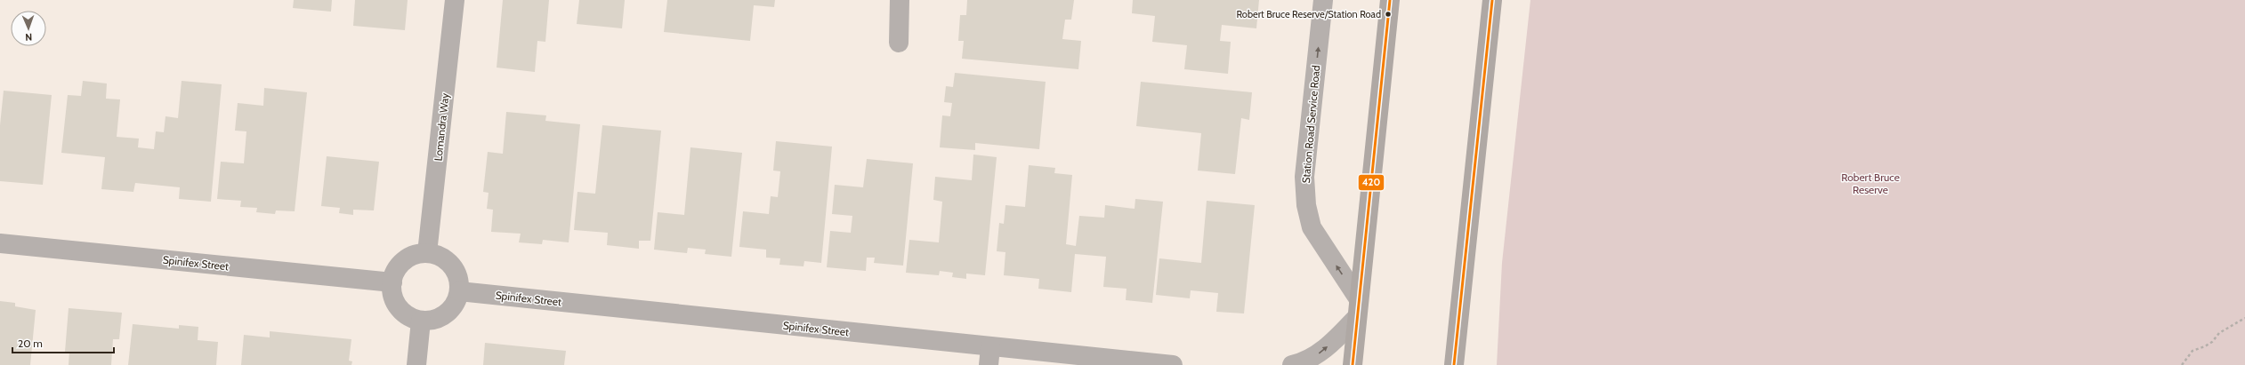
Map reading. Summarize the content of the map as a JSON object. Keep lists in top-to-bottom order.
{
  "streets": {
    "street": ["Station Road Service Road", "Lomandra Way", "Spinifex Street"]
  },
  "crossings": [
    ["Lomandra Way", "Spinifex Street"]
  ],
  "one_way": ["Station Road Service Road"],
  "parks": ["Robert Bruce Reserve"],
  "places": ["Robert Bruce Reserve/Station Road"],
  "lines": ["transit line 420"],
  "scale_bar": "20 m",
  "north": "bottom"
}
